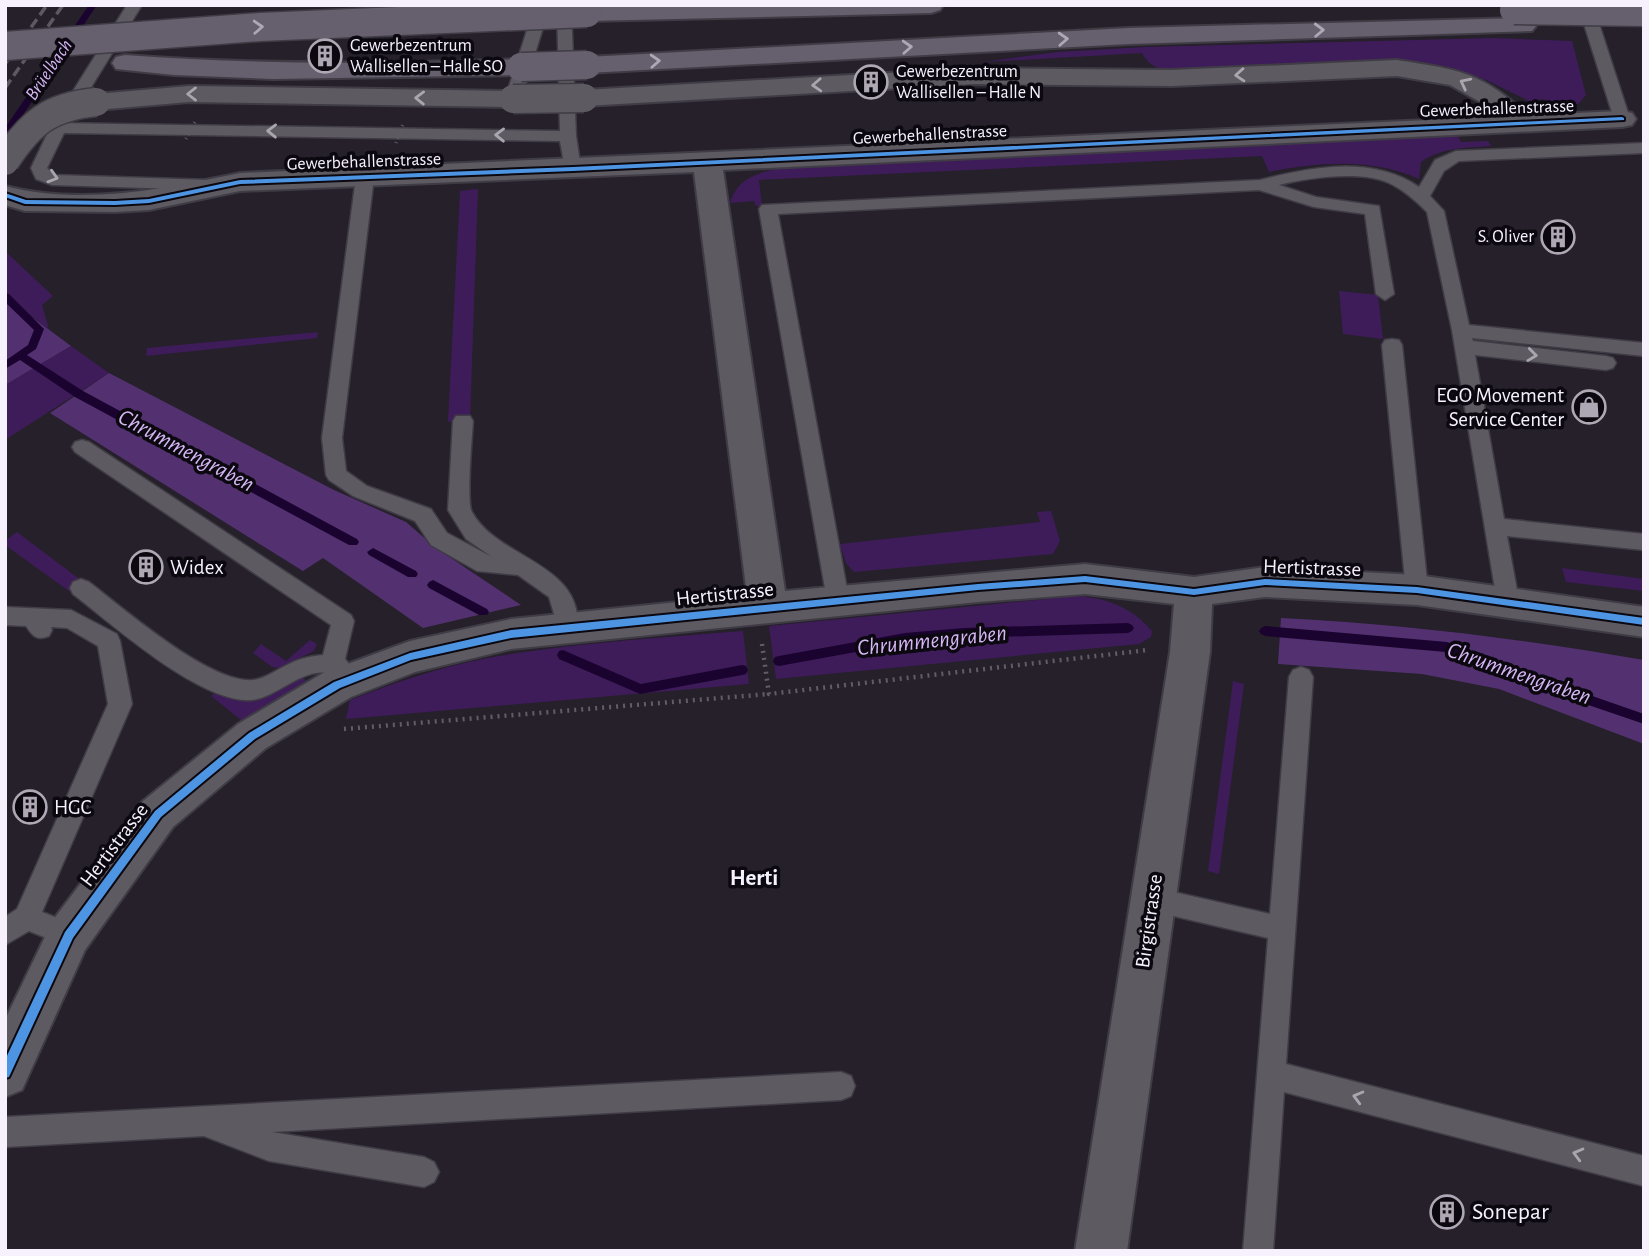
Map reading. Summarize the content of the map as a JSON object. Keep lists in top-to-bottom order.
{
  "streets": {
    "street": ["Gewerbehallenstrasse", "Hertistrasse", "Birgistrasse"]
  },
  "crossings": [
    ["Hertistrasse", "Birgistrasse"]
  ],
  "districts": ["Herti"],
  "water": ["Brüelbach", "Chrummengraben"],
  "places": {
    "building": [
      "Gewerbezentrum Wallisellen – Halle SO",
      "Gewerbezentrum Wallisellen – Halle N",
      "S. Oliver",
      "Widex",
      "HGC",
      "Sonepar"
    ],
    "shop": ["EGO Movement Service Center"]
  }
}
